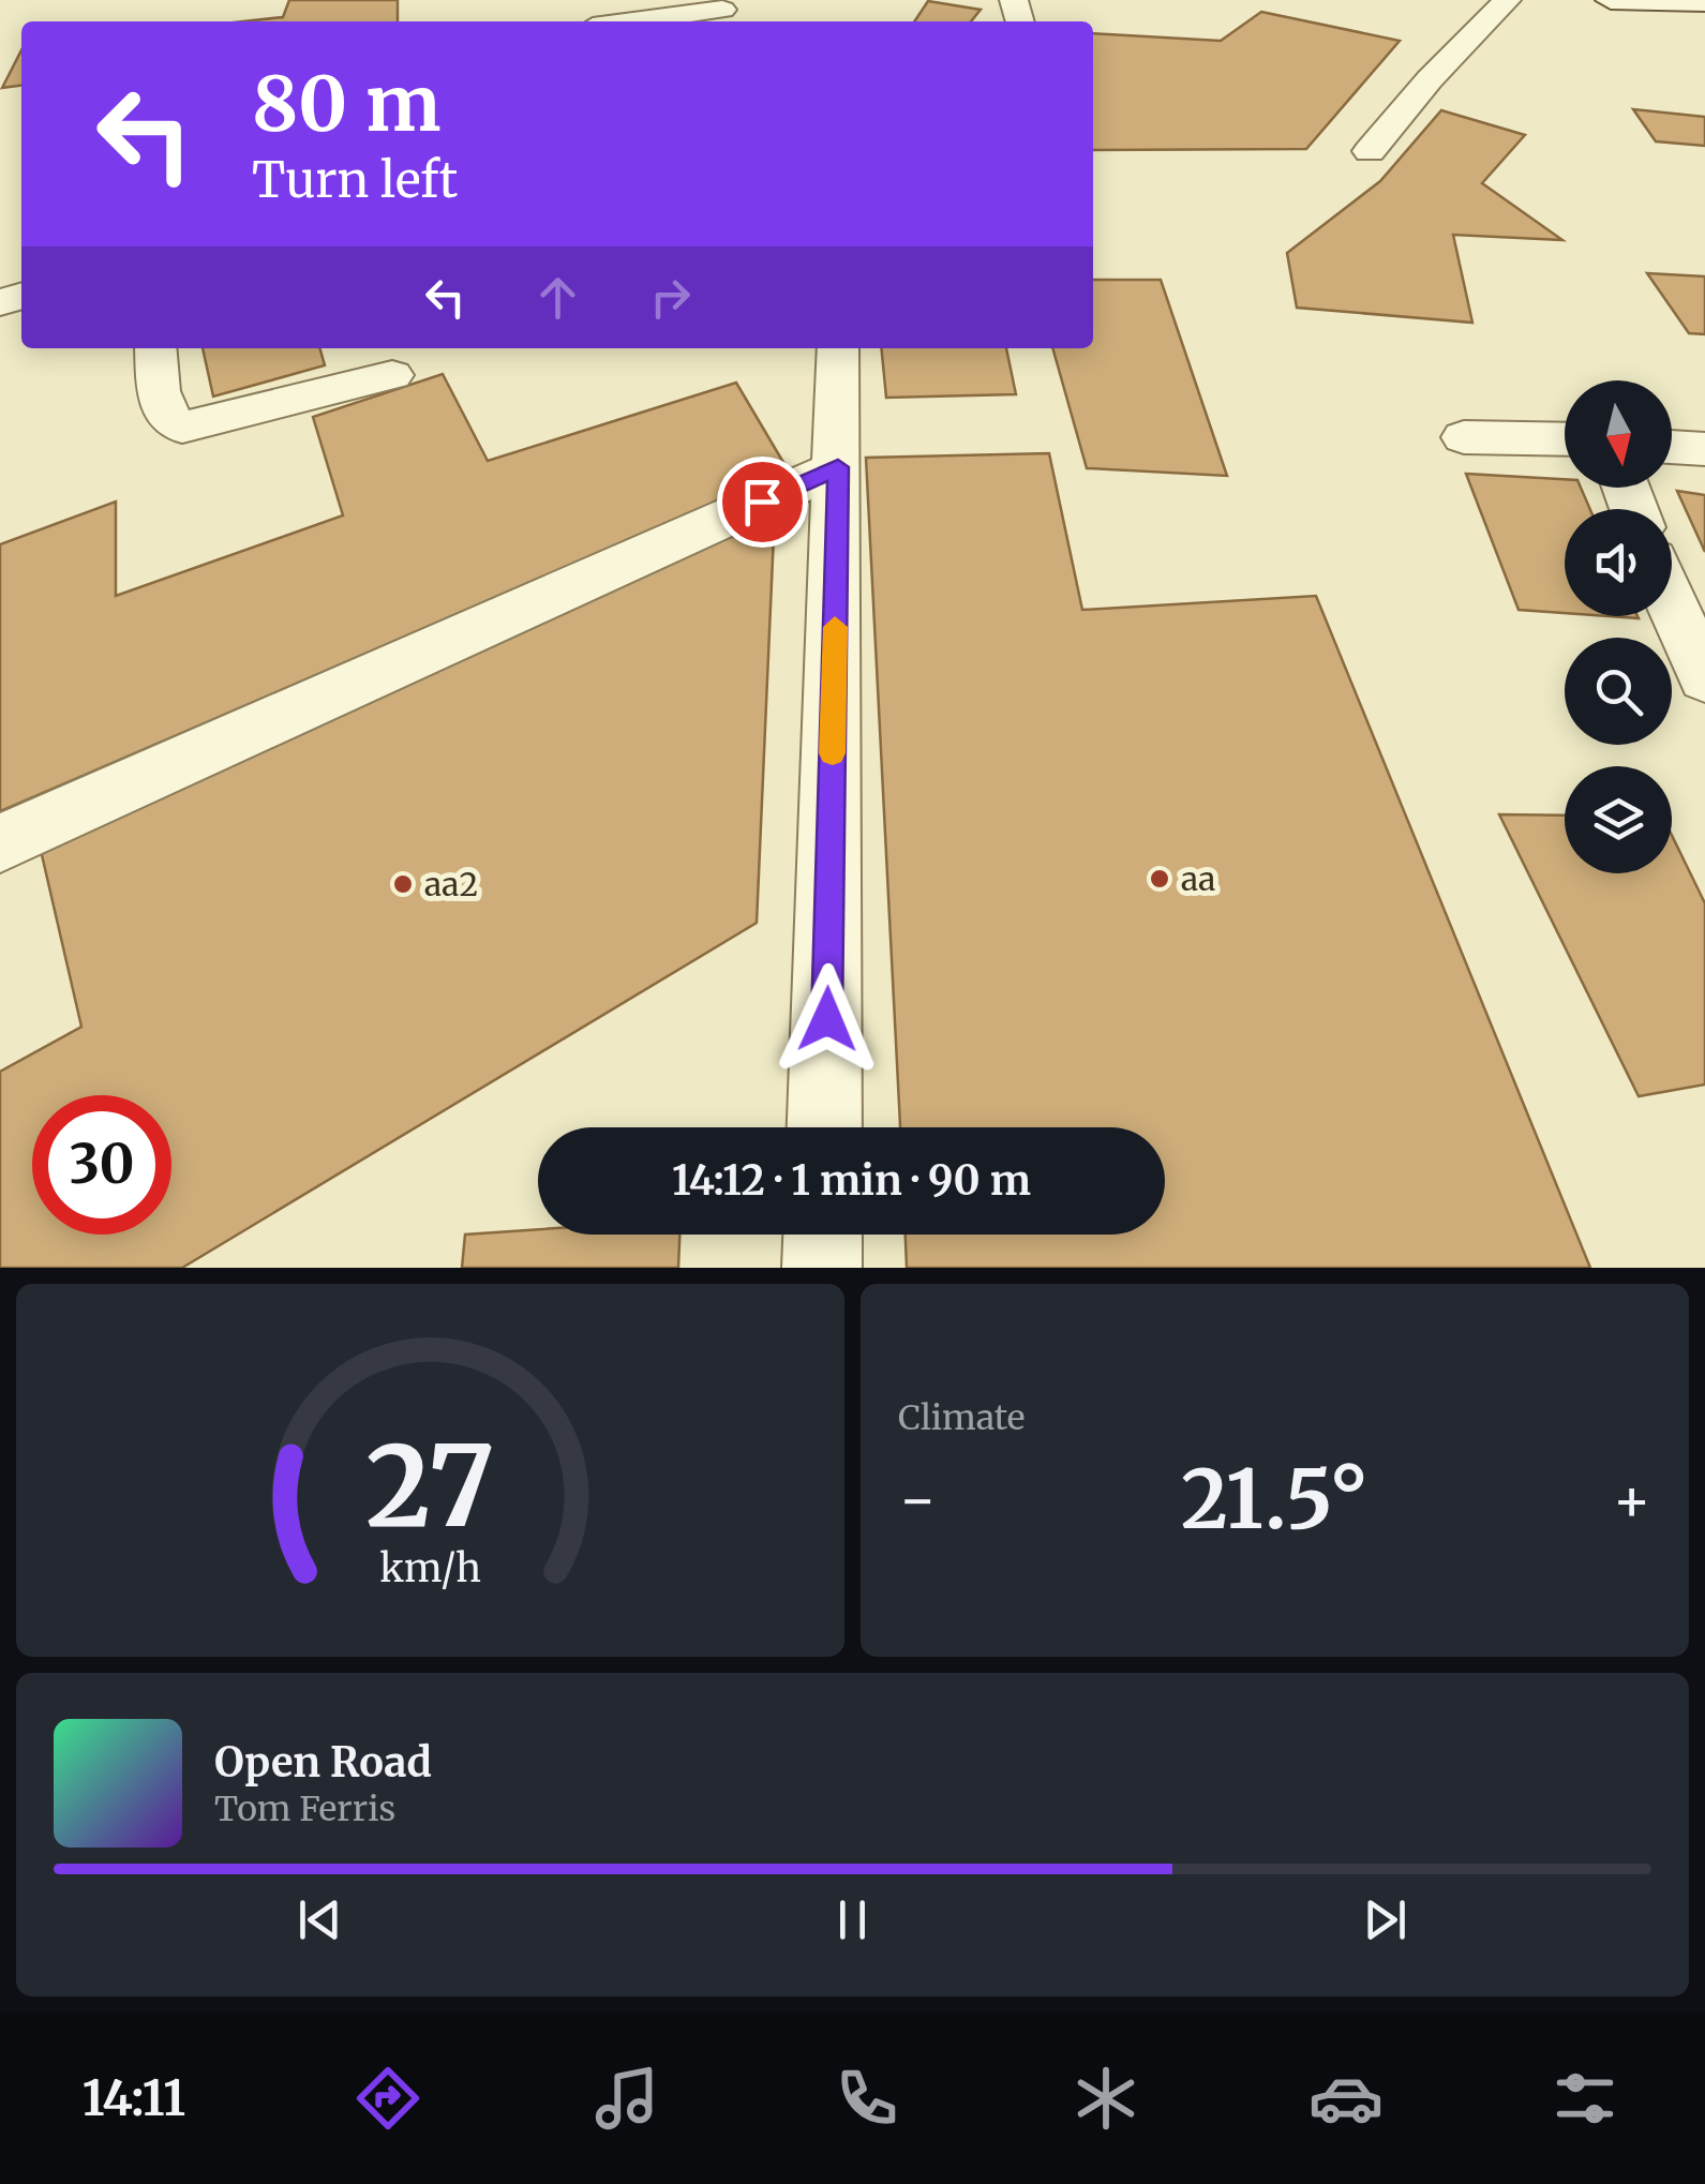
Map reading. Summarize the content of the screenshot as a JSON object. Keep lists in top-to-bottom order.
{
  "places": ["aa", "aa2"],
  "north": "bottom",
  "page": {
    "turn": ["80 m", "Turn left"],
    "limit": "30",
    "trip": "14:12 · 1 min · 90 m",
    "tile": "Climate",
    "heat": ["−", "21.5°", "+"],
    "song": ["Open Road", "Tom Ferris"],
    "tabs": "14:11",
    "gauge": ["27", "km/h"]
  }
}
